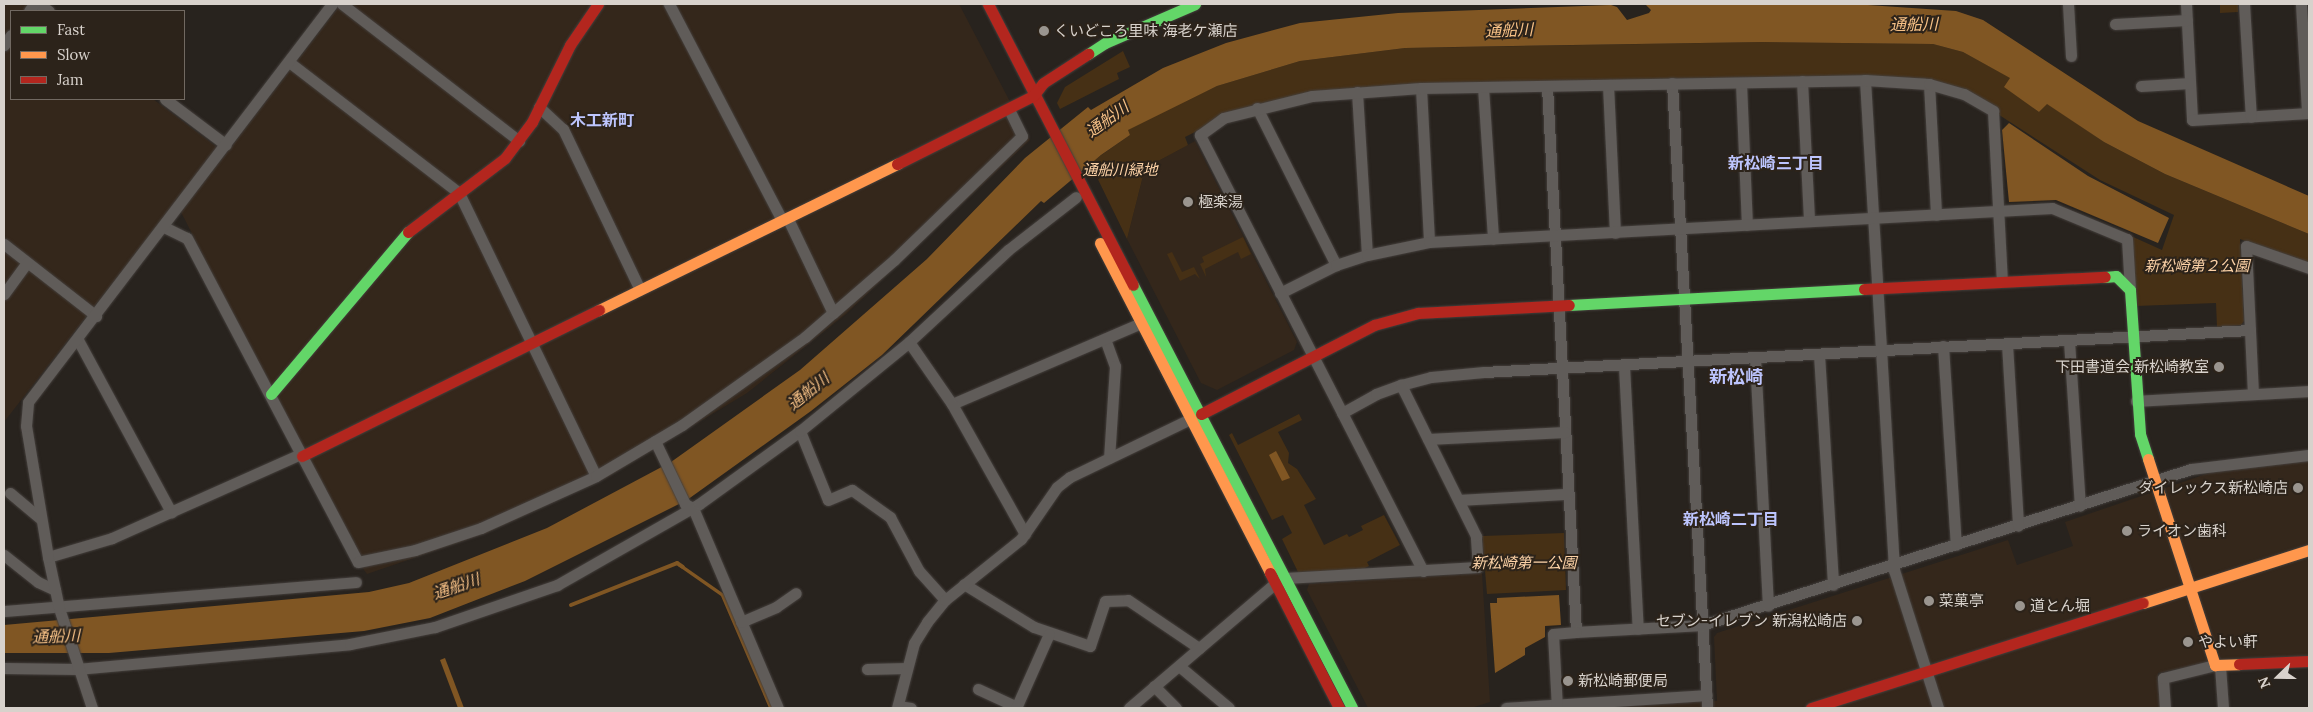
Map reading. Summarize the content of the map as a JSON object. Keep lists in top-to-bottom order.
{
  "districts": [
    "木工新町",
    "新松崎三丁目",
    "新松崎",
    "新松崎二丁目"
  ],
  "water": ["通船川"],
  "parks": ["通船川緑地", "新松崎第２公園", "新松崎第一公園"],
  "places": [
    "くいどころ里味 海老ケ瀬店",
    "極楽湯",
    "下田書道会 新松崎教室",
    "ダイレックス新松崎店",
    "ライオン歯科",
    "菜菓亭",
    "道とん堀",
    "セブン-イレブン 新潟松崎店",
    "やよい軒",
    "新松崎郵便局"
  ],
  "legend": ["Fast", "Slow", "Jam"],
  "north": "left"
}
